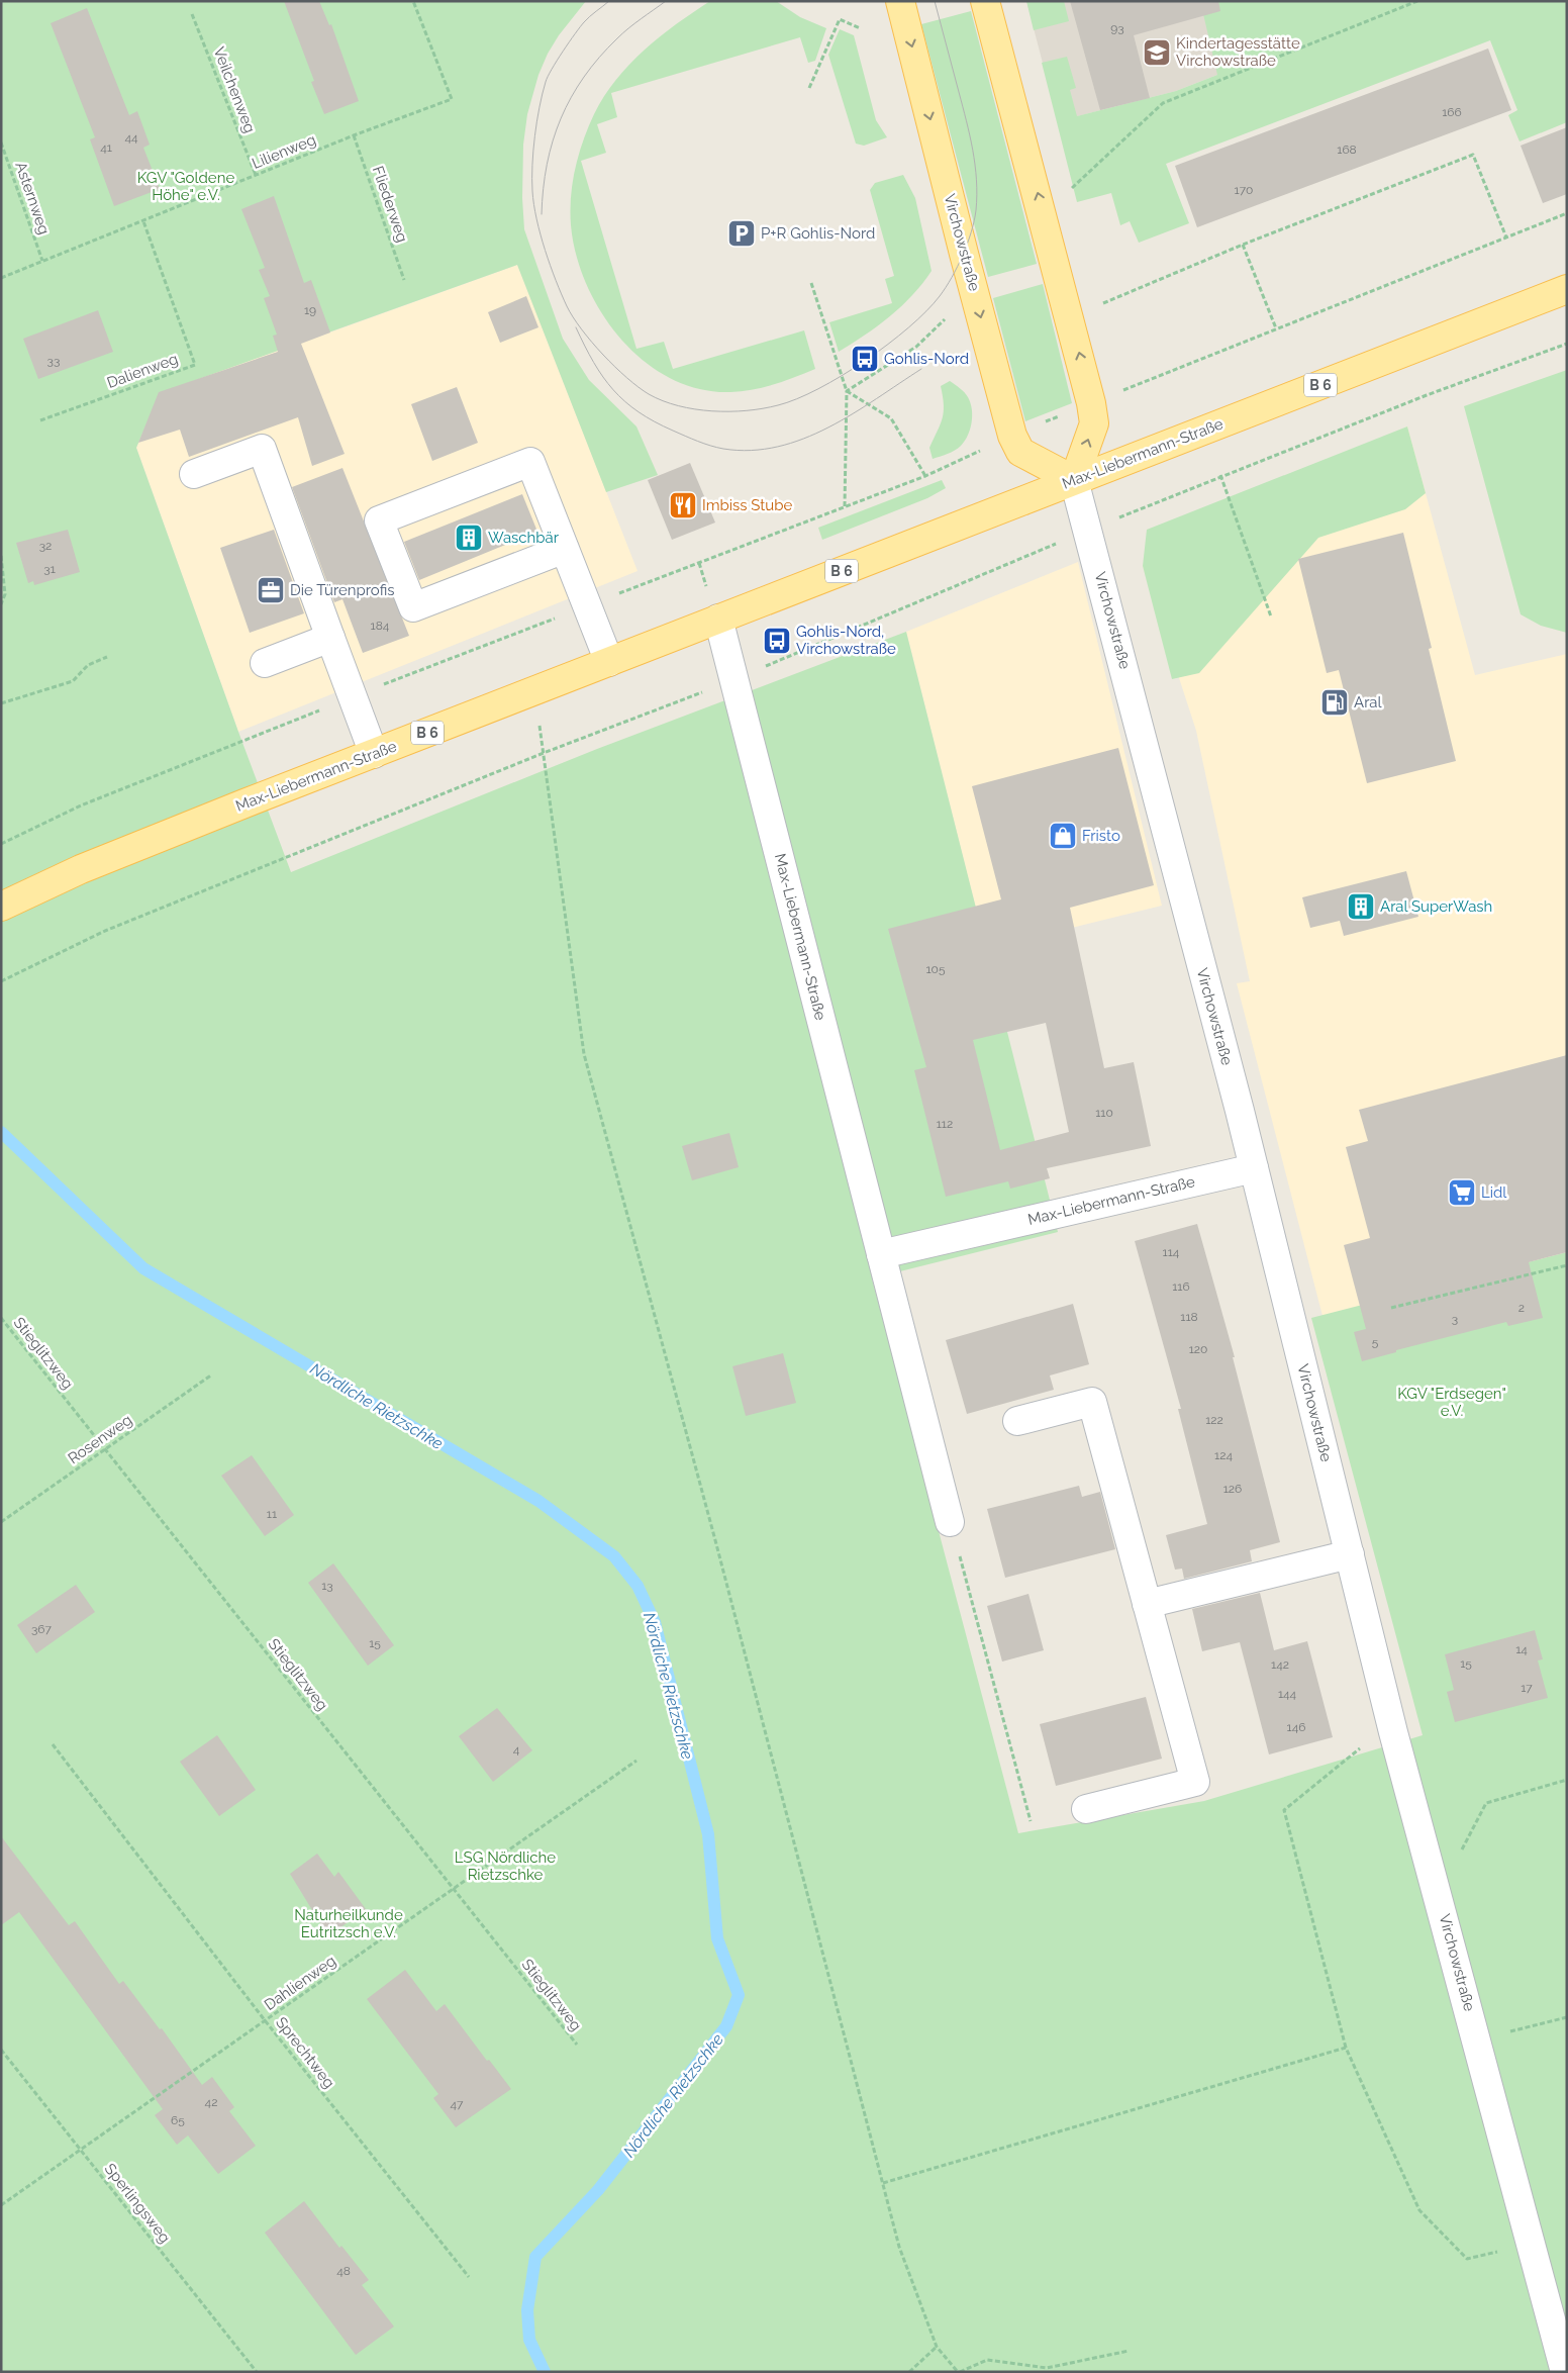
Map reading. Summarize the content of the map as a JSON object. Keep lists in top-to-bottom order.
{
  "streets": {
    "main road": ["Virchowstraße", "B 6", "Max-Liebermann-Straße"],
    "path": [
      "Veilchenweg",
      "Lilienweg",
      "Asternweg",
      "Fliederweg",
      "Dalienweg",
      "Stieglitzweg",
      "Rosenweg",
      "Dahlienweg",
      "Sprechtweg",
      "Sperlingsweg"
    ]
  },
  "crossings": [
    ["Veilchenweg", "Lilienweg"],
    ["Lilienweg", "Asternweg"],
    ["Lilienweg", "Fliederweg"],
    ["Lilienweg", "Dalienweg"],
    ["Virchowstraße", "Max-Liebermann-Straße"],
    ["Stieglitzweg", "Rosenweg"],
    ["Stieglitzweg", "Dahlienweg"],
    ["Dahlienweg", "Sprechtweg"],
    ["Dahlienweg", "Sperlingsweg"]
  ],
  "water": ["Nördliche Rietzschke"],
  "parks": [
    "KGV \"Goldene Höhe\" e.V.",
    "KGV \"Erdsegen\" e.V.",
    "LSG Nördliche Rietzschke",
    "Naturheilkunde Eutritzsch e.V."
  ],
  "places": {
    "school or university": ["Kindertagesstätte Virchowstraße"],
    "parking": ["P+R Gohlis-Nord"],
    "bus stop": ["Gohlis-Nord", "Gohlis-Nord, Virchowstraße"],
    "restaurant": ["Imbiss Stube"],
    "building": ["Waschbär", "Aral SuperWash"],
    "office": ["Die Türenprofis"],
    "fuel station": ["Aral"],
    "shop": ["Fristo"],
    "supermarket": ["Lidl"]
  },
  "house_numbers": [
    "93",
    "166",
    "44",
    "41",
    "168",
    "170",
    "19",
    "33",
    "32",
    "31",
    "184",
    "105",
    "110",
    "112",
    "114",
    "116",
    "2",
    "118",
    "3",
    "5",
    "120",
    "122",
    "124",
    "126",
    "11",
    "13",
    "367",
    "15",
    "14",
    "15",
    "142",
    "17",
    "144",
    "146",
    "4",
    "42",
    "47",
    "65",
    "48"
  ]
}
